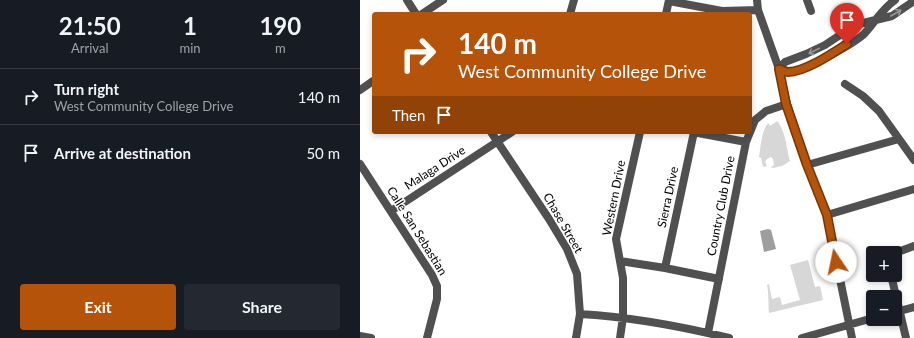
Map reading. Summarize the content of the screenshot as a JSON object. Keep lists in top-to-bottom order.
{
  "streets": {
    "street": [
      "Malaga Drive",
      "Sierra Drive",
      "Western Drive",
      "Country Club Drive",
      "Chase Street",
      "Calle San Sebastian"
    ]
  },
  "crossings": [
    ["Malaga Drive", "Chase Street"],
    ["Malaga Drive", "Calle San Sebastian"]
  ],
  "page": {
    "eta": [
      "21:50",
      "Arrival",
      "1",
      "min",
      "190",
      "m"
    ],
    "turn": ["140 m", "West Community College Drive"],
    "list": [
      {
        "name": "Turn right",
        "note": "West Community College Drive",
        "value": "140 m"
      },
      {
        "name": "Arrive at destination",
        "value": "50 m"
      }
    ],
    "then": "Then",
    "map_buttons": ["+", "−"],
    "buttons": ["Exit", "Share"]
  }
}
